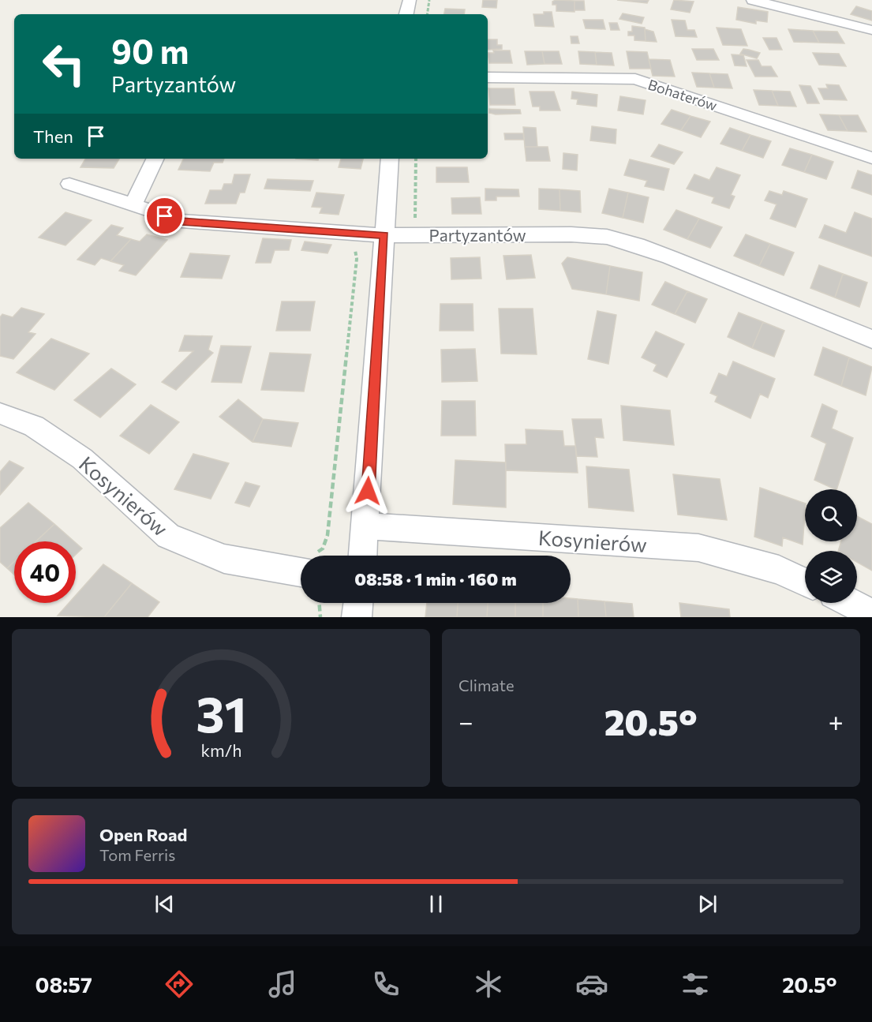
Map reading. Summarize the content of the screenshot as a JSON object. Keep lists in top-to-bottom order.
{
  "streets": {
    "street": ["Bohaterów", "Partyzantów", "Kosynierów"]
  },
  "page": {
    "turn": ["90 m", "Partyzantów"],
    "then": "Then",
    "limit": "40",
    "trip": "08:58 · 1 min · 160 m",
    "tile": "Climate",
    "heat": ["−", "20.5°", "+"],
    "song": ["Open Road", "Tom Ferris"],
    "tabs": ["08:57", "20.5°"],
    "gauge": ["31", "km/h"]
  }
}
